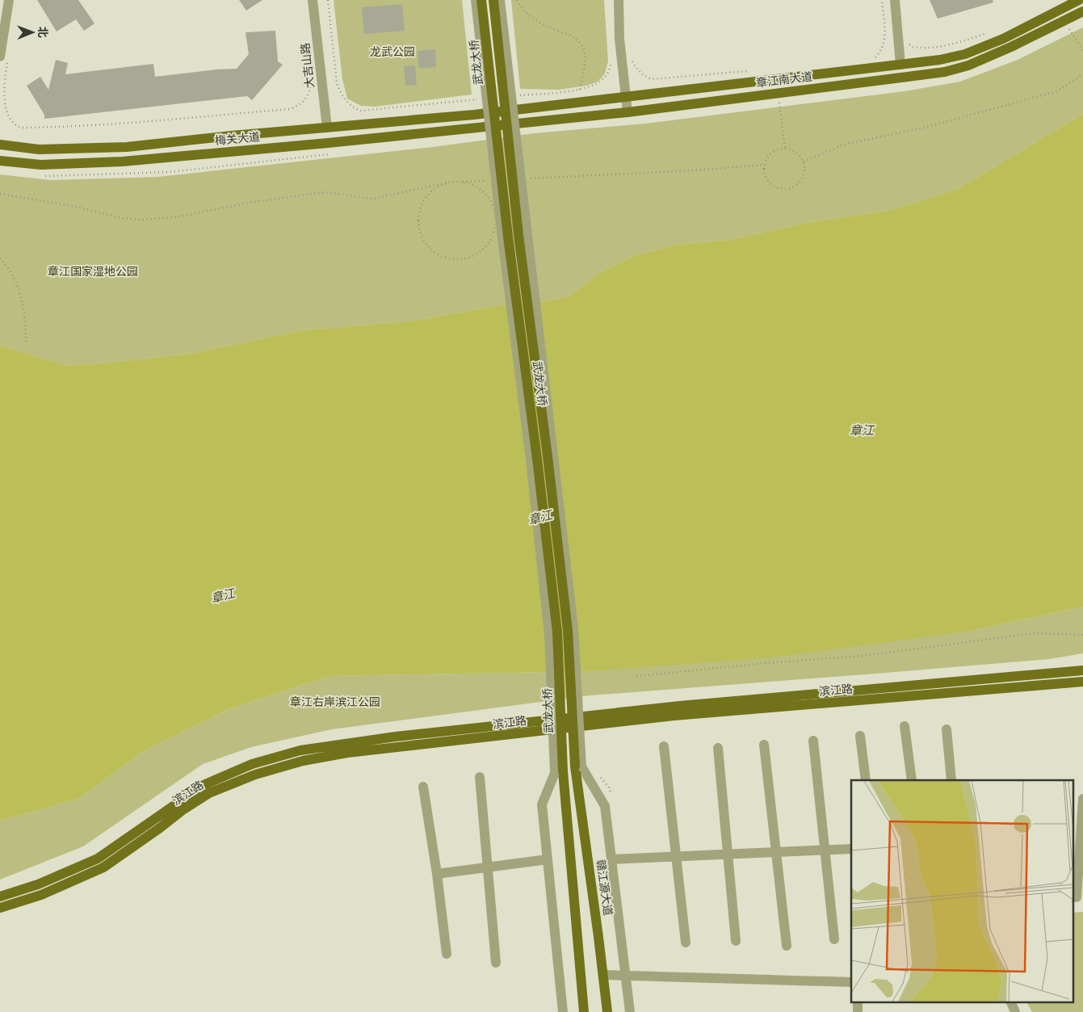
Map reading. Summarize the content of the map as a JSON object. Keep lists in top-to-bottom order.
{
  "streets": {
    "main road": [
      "武龙大桥",
      "章江南大道",
      "梅关大道",
      "滨江路",
      "赣江源大道"
    ],
    "street": ["大吉山路"]
  },
  "crossings": [
    ["武龙大桥", "赣江源大道"],
    ["大吉山路", "梅关大道"],
    ["章江南大道", "梅关大道"]
  ],
  "water": ["章江"],
  "parks": ["龙武公园", "章江国家湿地公园", "章江右岸滨江公园"],
  "north": "right"
}
